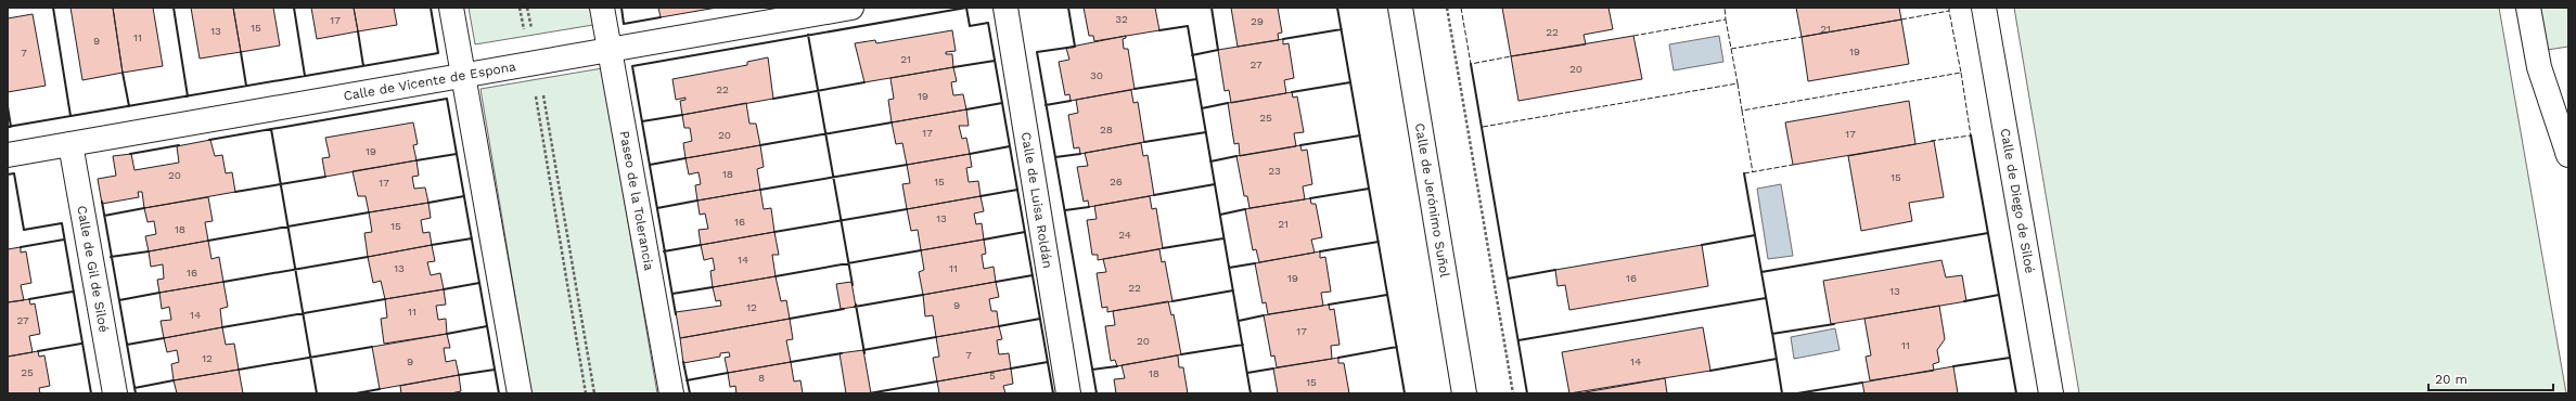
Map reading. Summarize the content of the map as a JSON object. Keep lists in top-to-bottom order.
{
  "streets": {
    "street": [
      "Calle de Vicente de Espona",
      "Paseo de la Tolerancia",
      "Calle de Luisa Roldán",
      "Calle de Jerónimo Suñol",
      "Calle de Diego de Siloé",
      "Calle de Gil de Siloé"
    ]
  },
  "crossings": [
    ["Calle de Vicente de Espona", "Paseo de la Tolerancia"],
    ["Calle de Vicente de Espona", "Calle de Gil de Siloé"]
  ],
  "house_numbers": [
    "32",
    "17",
    "29",
    "15",
    "21",
    "13",
    "22",
    "11",
    "9",
    "19",
    "7",
    "21",
    "27",
    "20",
    "30",
    "22",
    "19",
    "25",
    "28",
    "17",
    "17",
    "20",
    "19",
    "23",
    "18",
    "20",
    "15",
    "15",
    "26",
    "17",
    "13",
    "16",
    "21",
    "15",
    "18",
    "24",
    "14",
    "13",
    "11",
    "16",
    "19",
    "16",
    "22",
    "13",
    "9",
    "12",
    "11",
    "14",
    "27",
    "17",
    "20",
    "11",
    "7",
    "12",
    "9",
    "14",
    "25",
    "18",
    "5",
    "8",
    "15"
  ],
  "scale_bar": "20 m"
}
